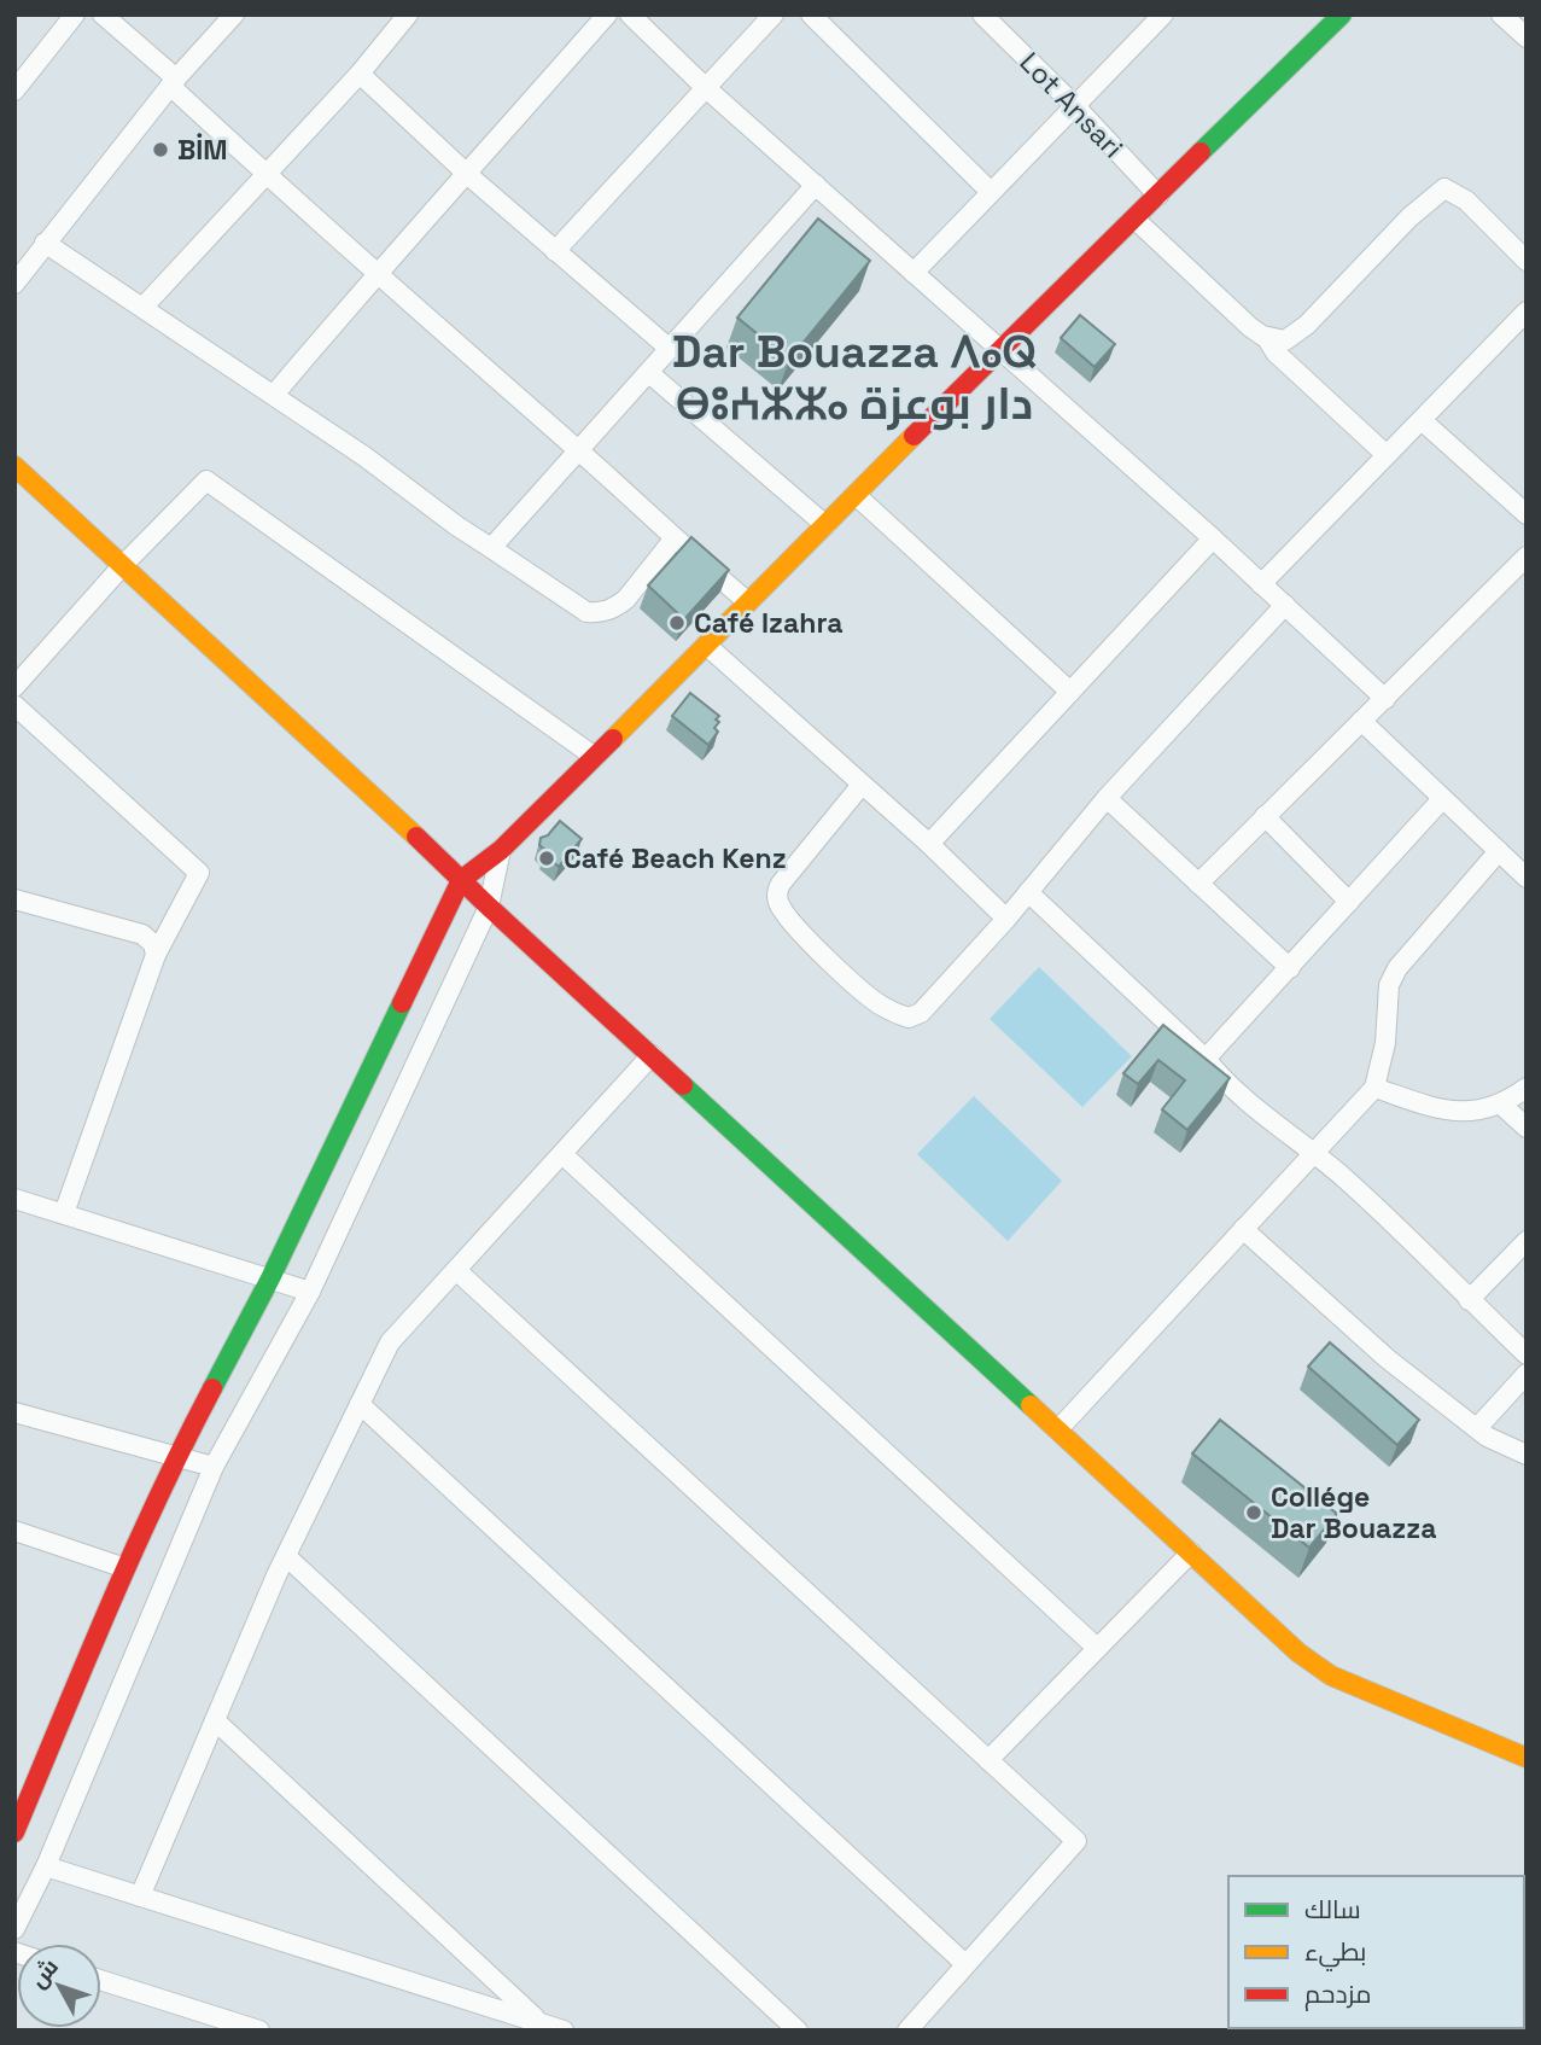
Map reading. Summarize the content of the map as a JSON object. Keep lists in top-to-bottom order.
{
  "streets": {
    "street": ["Lot Ansari"]
  },
  "districts": ["Dar Bouazza ⴷⴰⵕ ⴱⵓⵄⵣⵣⴰ دار بوعزة"],
  "places": [
    "BİM",
    "Café Izahra",
    "Café Beach Kenz",
    "Collége Dar Bouazza"
  ],
  "legend": ["سالك", "بطيء", "مزدحم"],
  "north": "top left"
}
